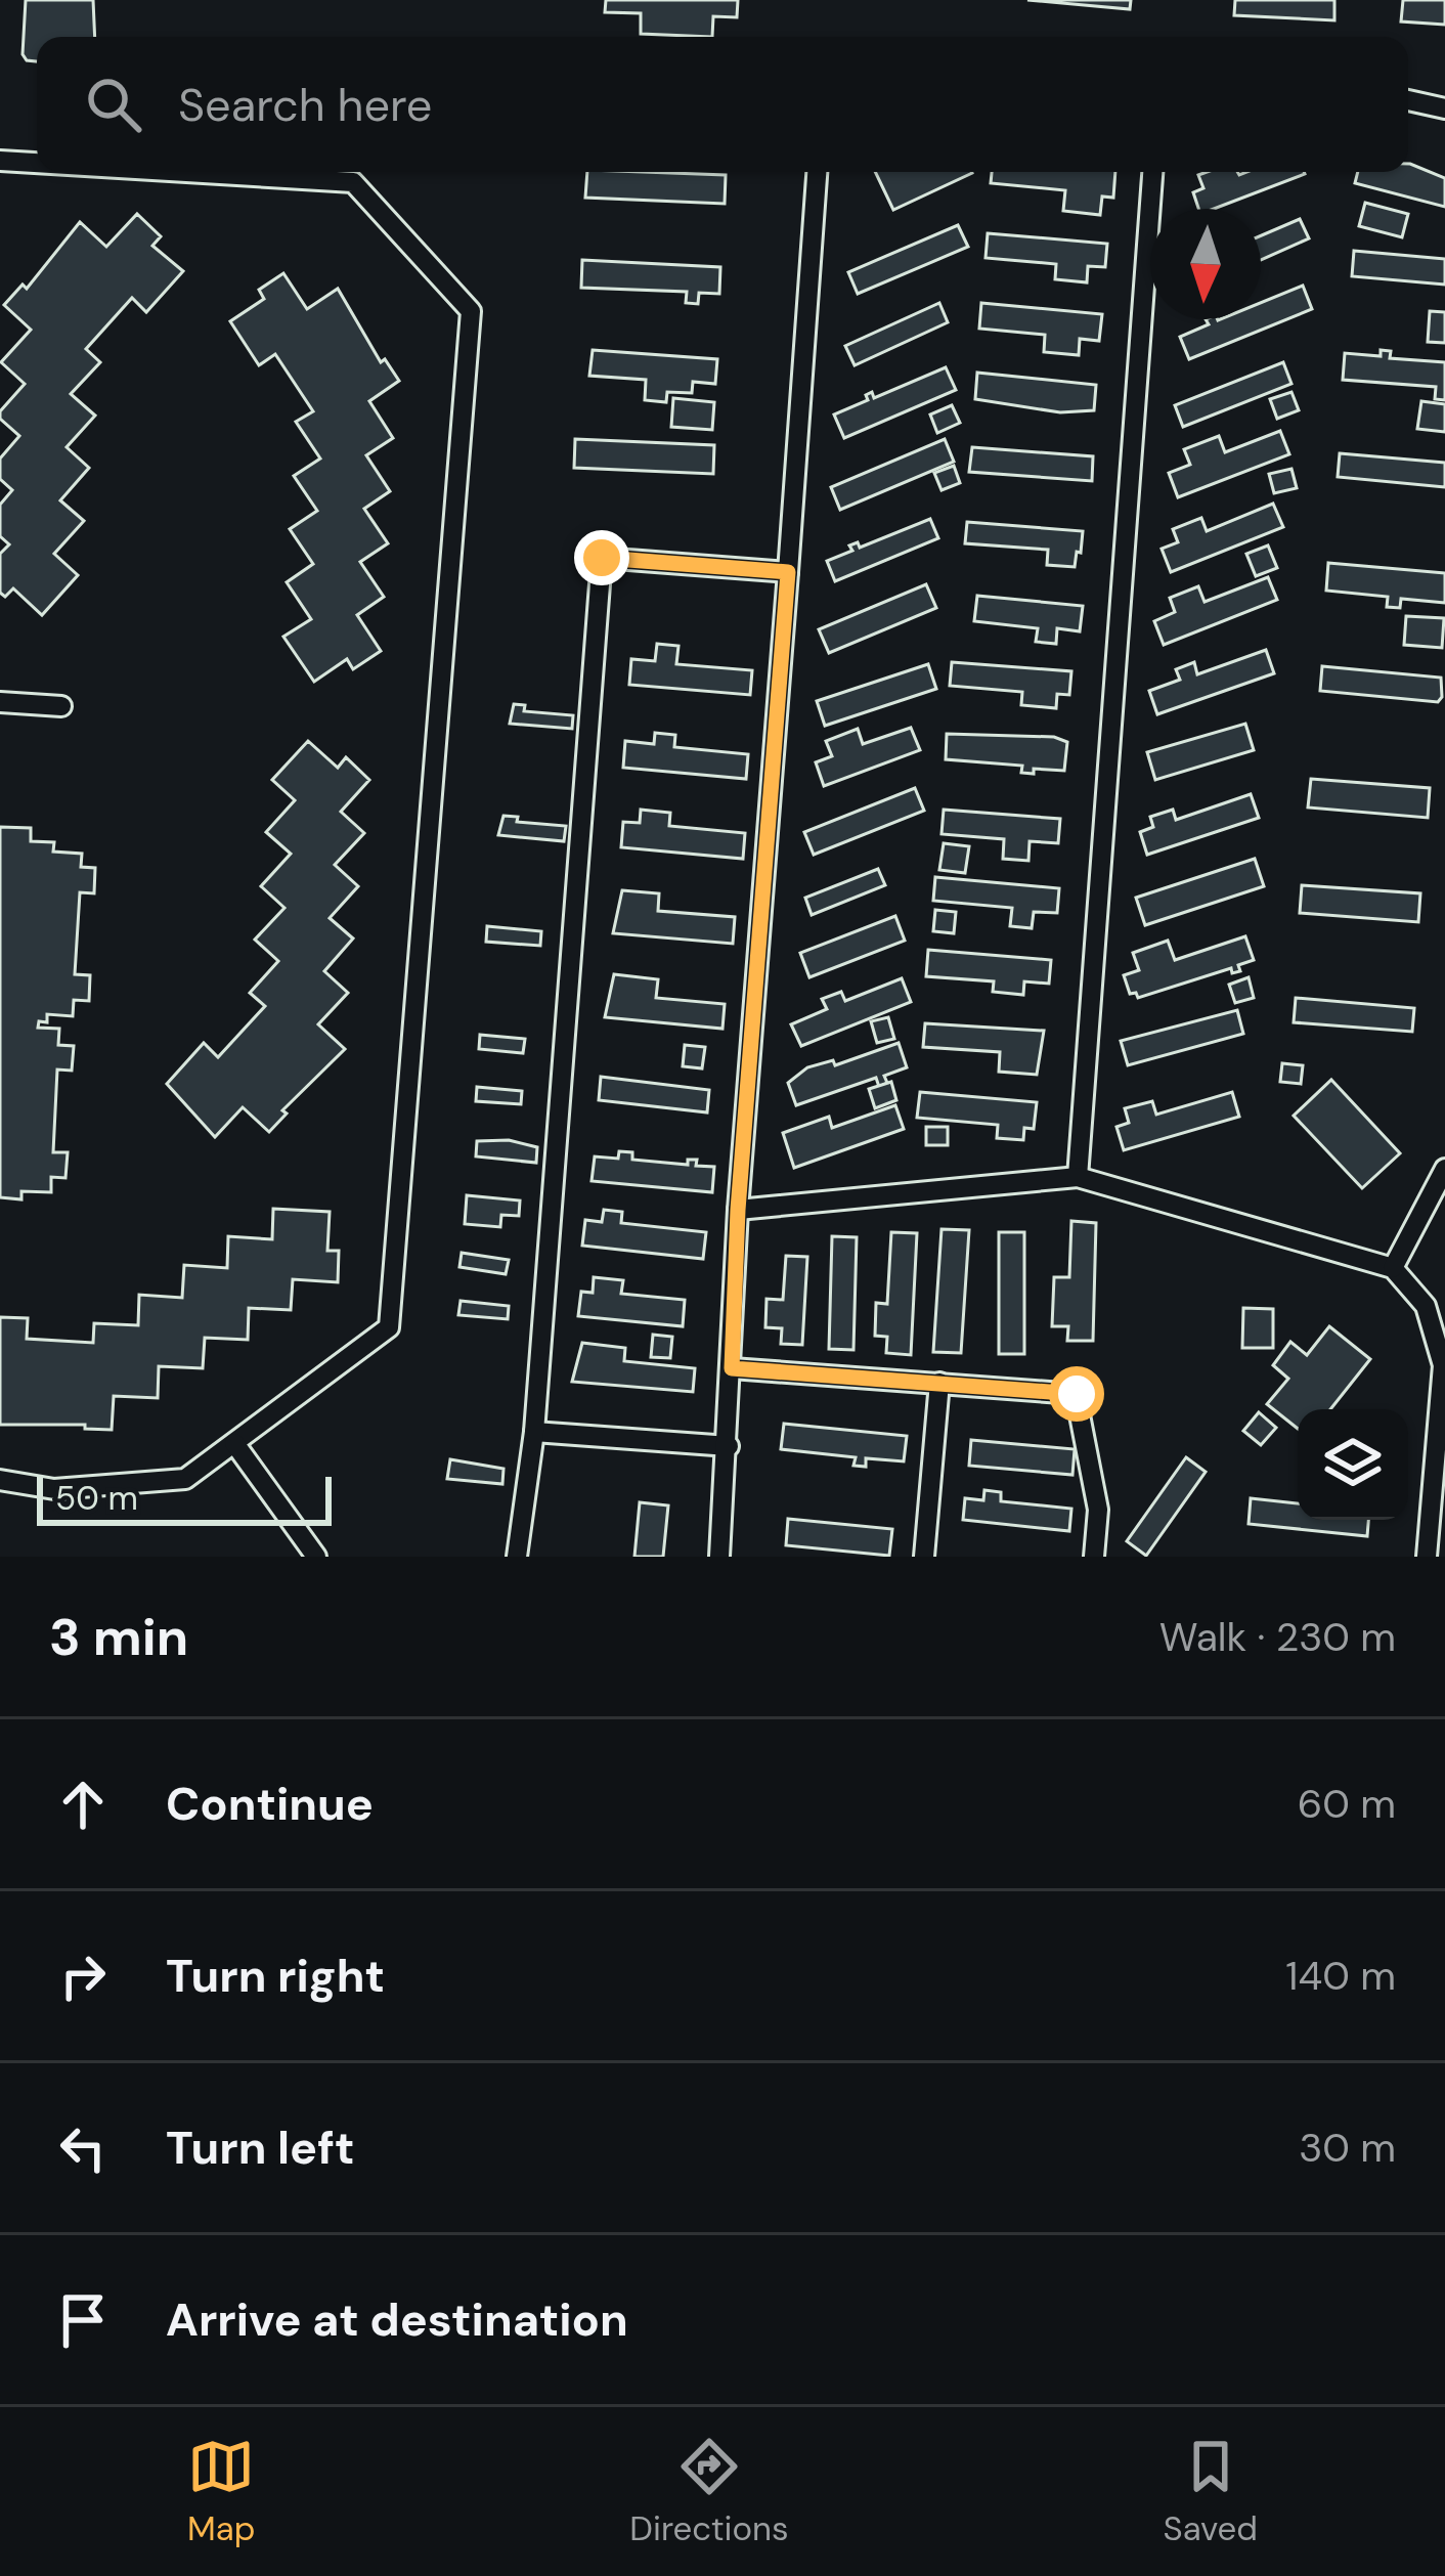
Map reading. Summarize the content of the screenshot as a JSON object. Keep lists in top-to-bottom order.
{
  "scale_bar": "50 m",
  "north": "bottom",
  "page": {
    "search": "Search here",
    "scale": "50 m",
    "heading": ["3 min", "Walk · 230 m"],
    "list": [
      ["Continue", "60 m"],
      ["Turn right", "140 m"],
      ["Turn left", "30 m"],
      "Arrive at destination"
    ],
    "nav": ["Map", "Directions", "Saved"]
  }
}
